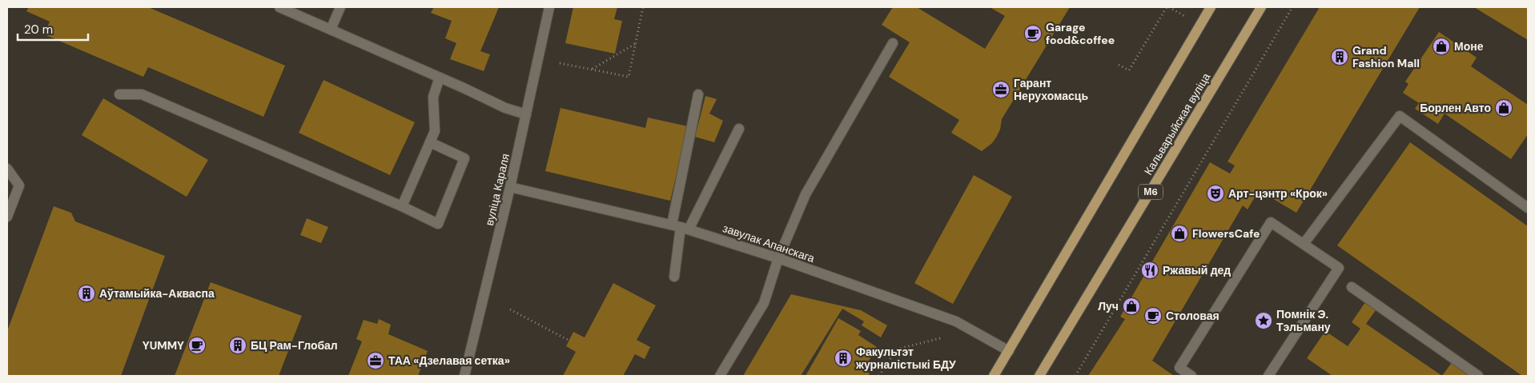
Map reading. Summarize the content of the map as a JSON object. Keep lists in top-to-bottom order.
{
  "streets": {
    "main road": ["Кальварыйская вуліца", "М6"],
    "street": ["вуліца Караля", "завулак Апанскага"]
  },
  "crossings": [
    ["вуліца Караля", "завулак Апанскага"]
  ],
  "places": {
    "cafe": ["Garage food&coffee", "Столовая", "YUMMY"],
    "shop": [
      "Моне",
      "Борлен Авто",
      "FlowersCafe",
      "Луч"
    ],
    "building": [
      "Grand Fashion Mall",
      "Аўтамыйка-Акваспа",
      "БЦ Рам-Глобал",
      "Факультэт журналістыкі БДУ"
    ],
    "office": ["Гарант Нерухомасць", "ТАА «Дзелавая сетка»"],
    "theatre": ["Арт-цэнтр «Крок»"],
    "restaurant": ["Ржавый дед"],
    "place": ["Помнік Э. Тэльману"]
  },
  "scale_bar": "20 m"
}
